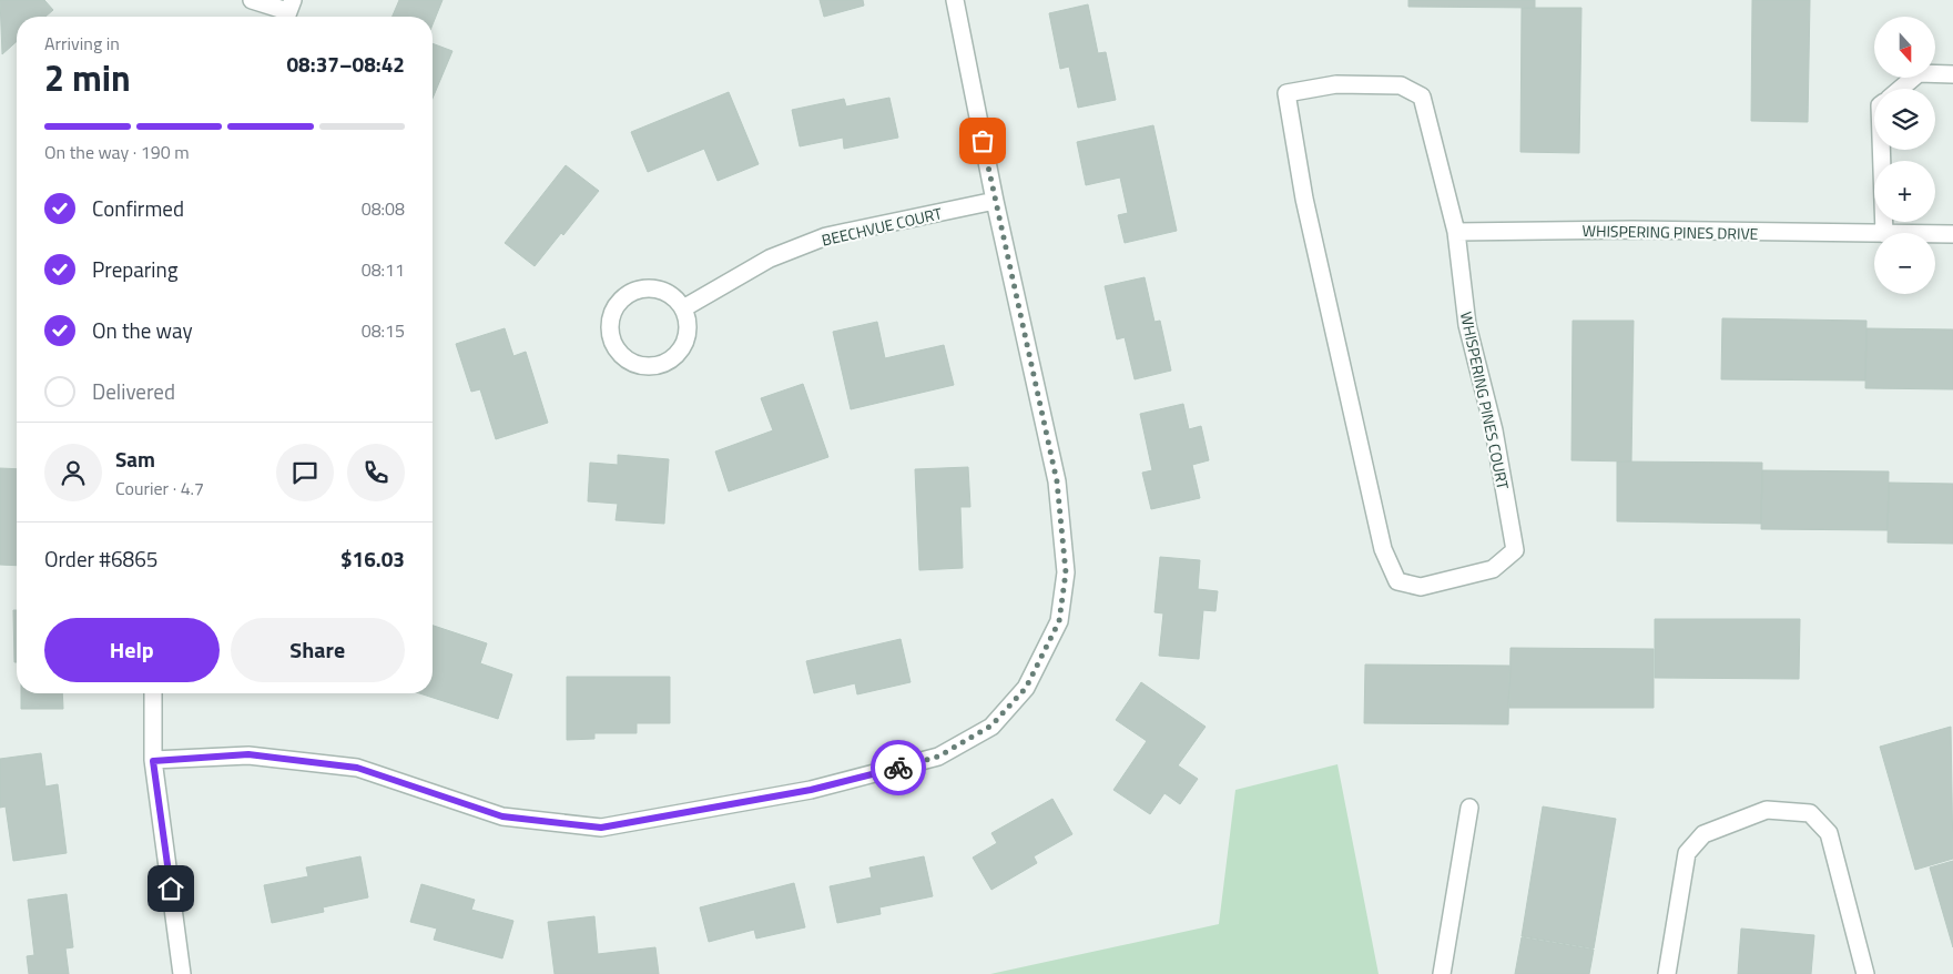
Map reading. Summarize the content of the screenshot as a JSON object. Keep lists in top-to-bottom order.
{
  "streets": {
    "street": ["BEECHVUE COURT", "WHISPERING PINES DRIVE", "WHISPERING PINES COURT"]
  },
  "crossings": [
    ["WHISPERING PINES DRIVE", "WHISPERING PINES COURT"]
  ],
  "north": "bottom",
  "page": {
    "map_buttons": ["+", "−"],
    "heading": ["2 min", "Arriving in", "08:37–08:42"],
    "panel": [
      "Sam",
      "Courier · 4.7",
      "Order #6865",
      "$16.03"
    ],
    "bar": "On the way · 190 m",
    "list": [
      ["Confirmed", "08:08"],
      ["Preparing", "08:11"],
      ["On the way", "08:15"],
      "Delivered"
    ],
    "buttons": ["Help", "Share"]
  }
}
